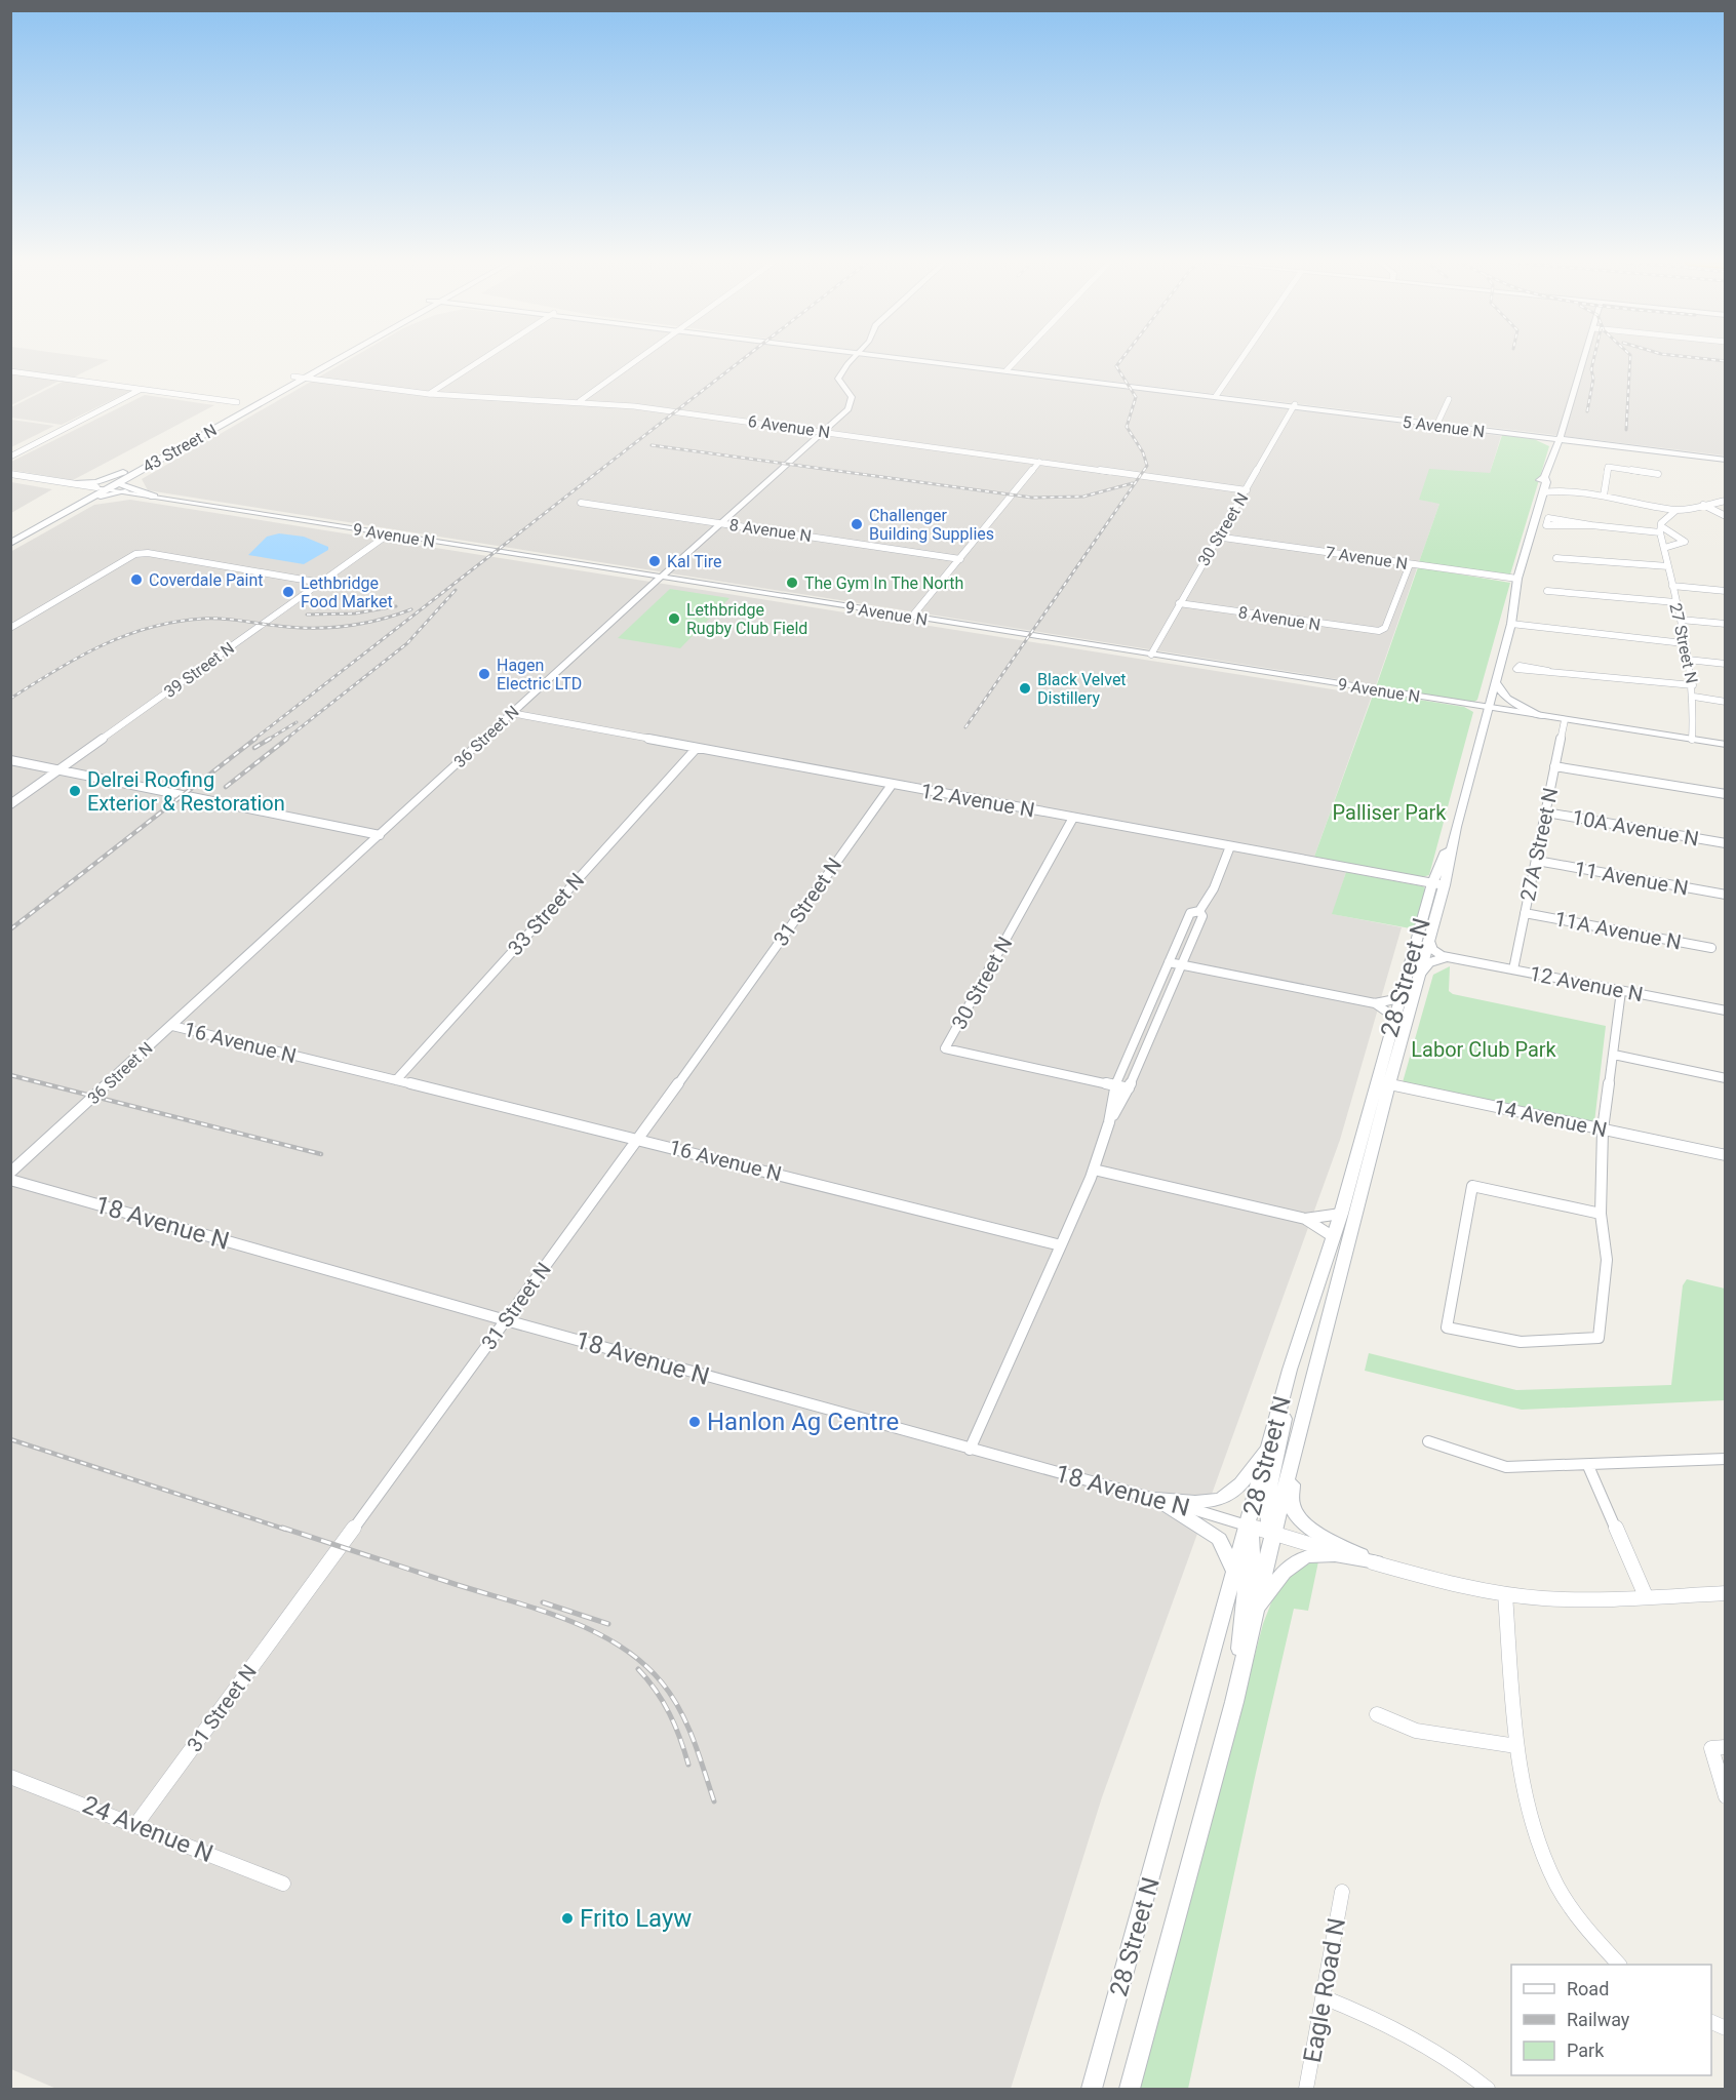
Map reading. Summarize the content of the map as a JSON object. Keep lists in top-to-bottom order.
{
  "streets": {
    "main road": ["5 Avenue N", "43 Street N", "28 Street N"],
    "street": [
      "6 Avenue N",
      "30 Street N",
      "8 Avenue N",
      "9 Avenue N",
      "7 Avenue N",
      "27 Street N",
      "39 Street N",
      "36 Street N",
      "12 Avenue N",
      "10A Avenue N",
      "27A Street N",
      "11 Avenue N",
      "31 Street N",
      "33 Street N",
      "11A Avenue N",
      "16 Avenue N",
      "14 Avenue N",
      "18 Avenue N",
      "24 Avenue N",
      "Eagle Road N"
    ]
  },
  "crossings": [
    ["6 Avenue N", "43 Street N"],
    ["6 Avenue N", "30 Street N"],
    ["6 Avenue N", "36 Street N"],
    ["5 Avenue N", "30 Street N"],
    ["5 Avenue N", "28 Street N"],
    ["43 Street N", "9 Avenue N"],
    ["30 Street N", "8 Avenue N"],
    ["30 Street N", "9 Avenue N"],
    ["30 Street N", "7 Avenue N"],
    ["30 Street N", "12 Avenue N"],
    ["8 Avenue N", "7 Avenue N"],
    ["8 Avenue N", "36 Street N"],
    ["9 Avenue N", "27 Street N"],
    ["9 Avenue N", "39 Street N"],
    ["9 Avenue N", "36 Street N"],
    ["9 Avenue N", "27A Street N"],
    ["9 Avenue N", "28 Street N"],
    ["7 Avenue N", "28 Street N"],
    ["36 Street N", "12 Avenue N"],
    ["36 Street N", "16 Avenue N"],
    ["12 Avenue N", "27A Street N"],
    ["12 Avenue N", "31 Street N"],
    ["12 Avenue N", "33 Street N"],
    ["12 Avenue N", "28 Street N"],
    ["10A Avenue N", "27A Street N"],
    ["27A Street N", "11 Avenue N"],
    ["27A Street N", "11A Avenue N"],
    ["31 Street N", "16 Avenue N"],
    ["31 Street N", "18 Avenue N"],
    ["31 Street N", "24 Avenue N"],
    ["33 Street N", "16 Avenue N"],
    ["28 Street N", "14 Avenue N"],
    ["28 Street N", "18 Avenue N"]
  ],
  "parks": ["Palliser Park", "Labor Club Park"],
  "places": [
    "Challenger Building Supplies",
    "Kal Tire",
    "Coverdale Paint",
    "The Gym In The North",
    "Lethbridge Food Market",
    "Lethbridge Rugby Club Field",
    "Hagen Electric LTD",
    "Black Velvet Distillery",
    "Delrei Roofing Exterior & Restoration",
    "Hanlon Ag Centre",
    "Frito Layw"
  ],
  "legend": ["Road", "Railway", "Park"]
}
